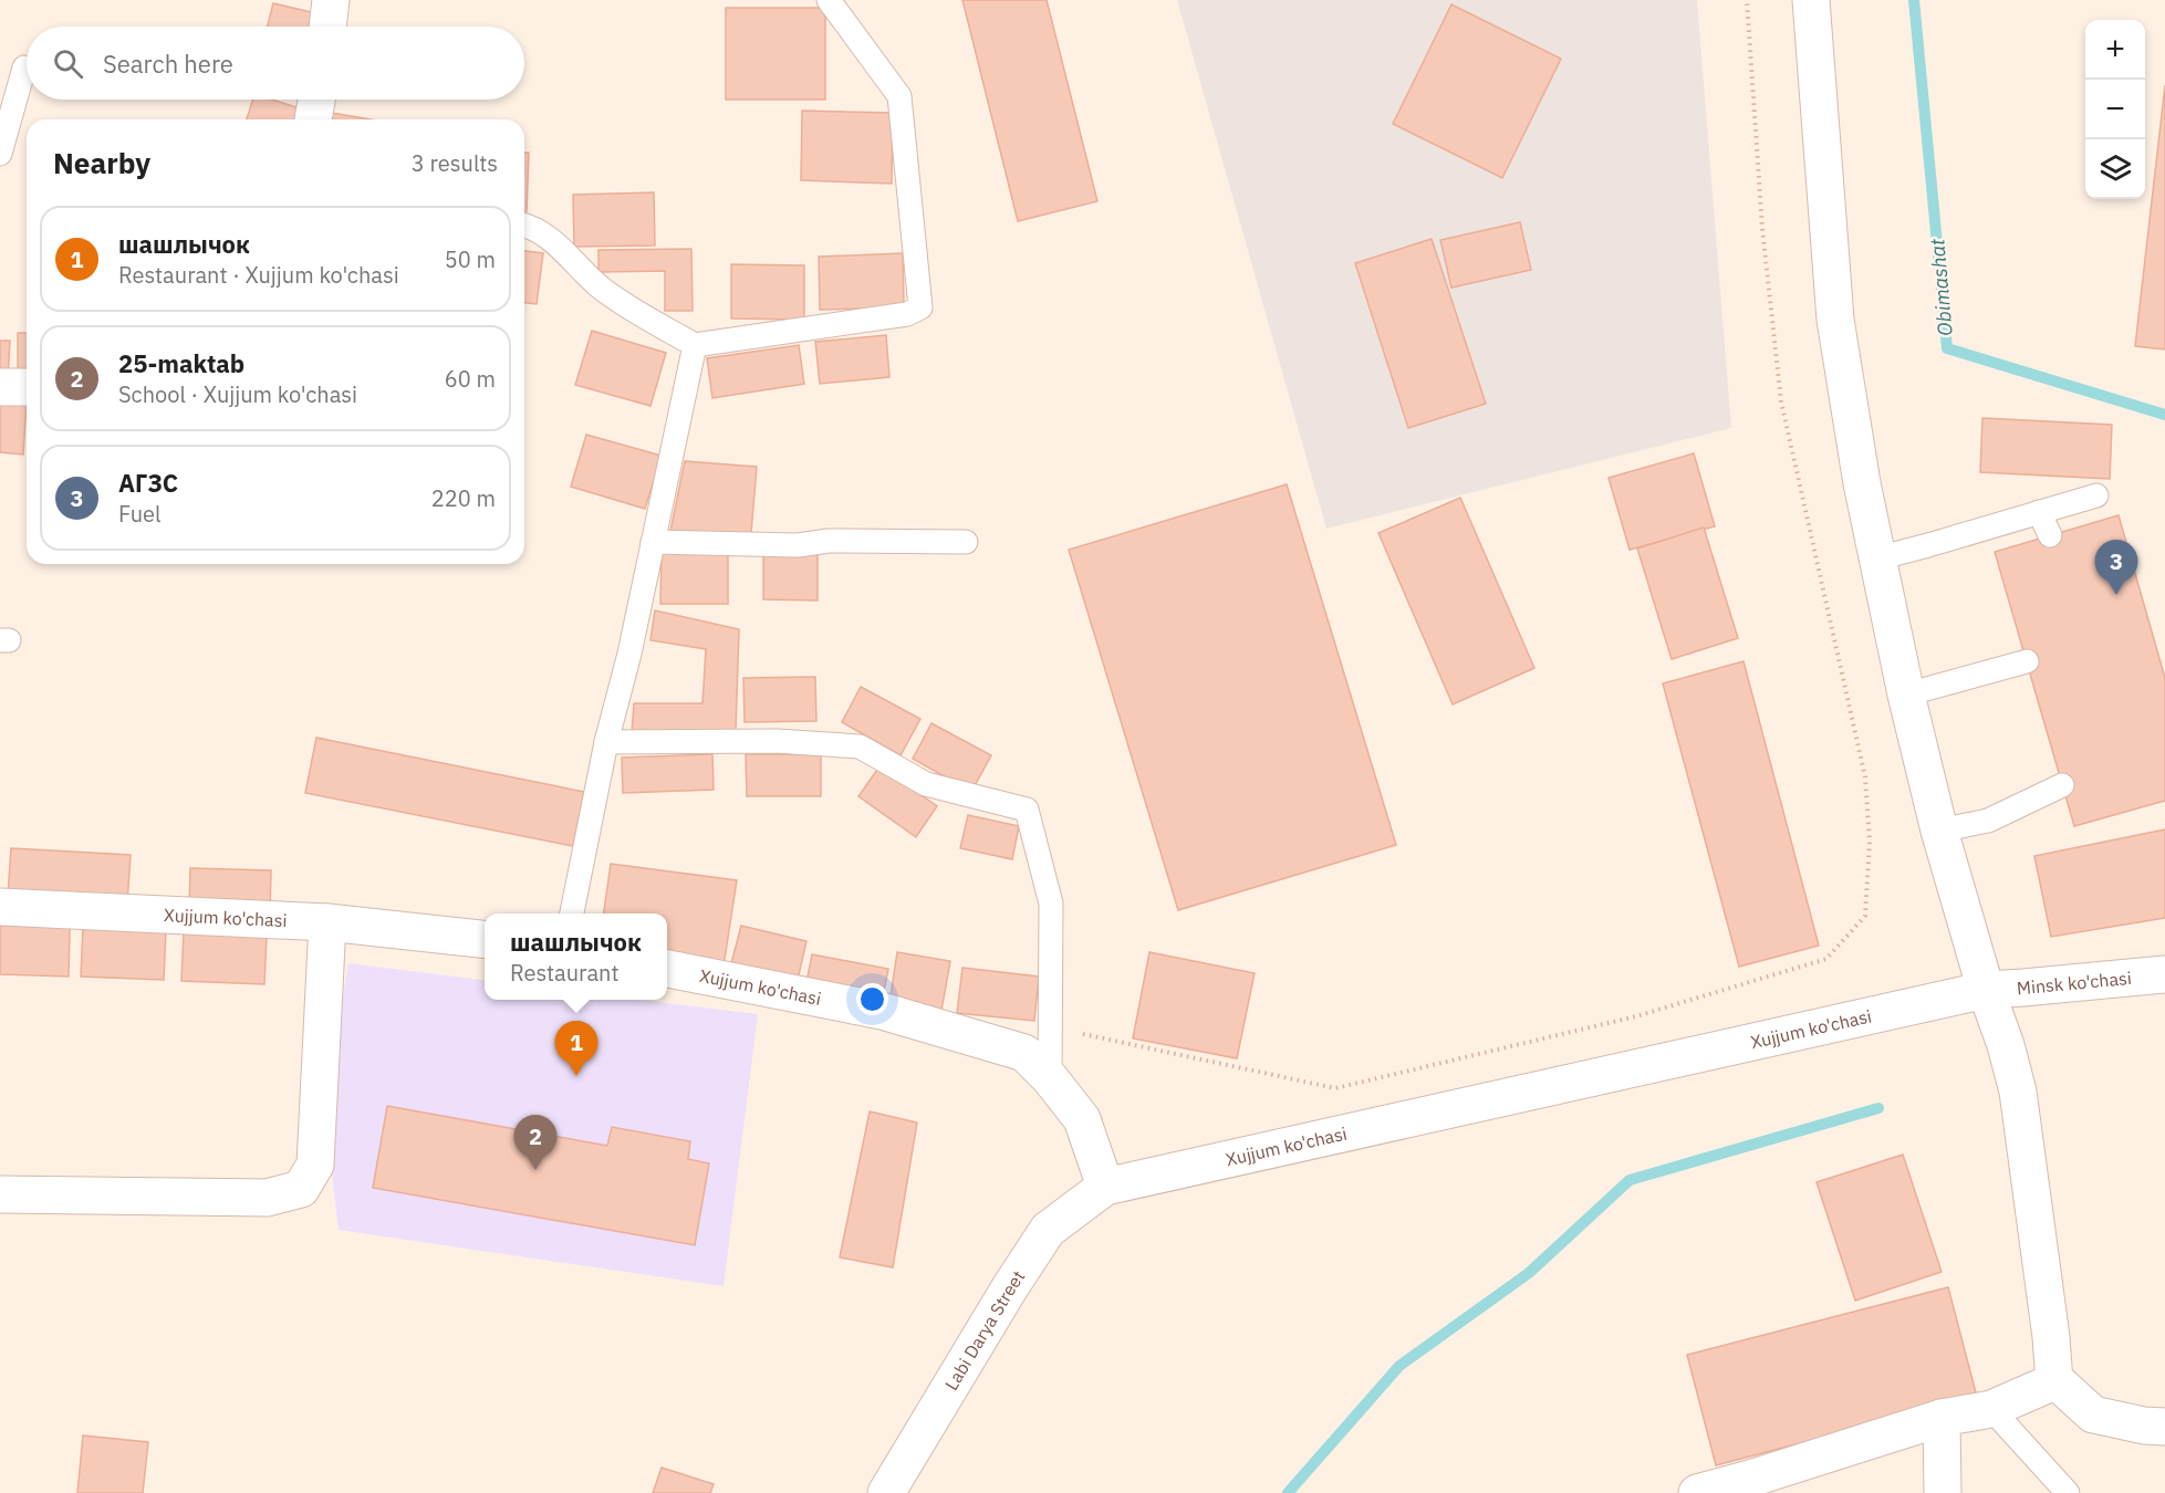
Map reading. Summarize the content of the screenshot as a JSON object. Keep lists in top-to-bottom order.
{
  "streets": {
    "street": ["Xujjum ko'chasi", "Minsk ko'chasi", "Labi Darya Street"]
  },
  "crossings": [
    ["Xujjum ko'chasi", "Minsk ko'chasi"],
    ["Xujjum ko'chasi", "Labi Darya Street"]
  ],
  "water": ["Obimashat"],
  "page": {
    "map_buttons": ["+", "−"],
    "search": "Search here",
    "heading": ["Nearby", "3 results"],
    "list": [
      {
        "mark": "1",
        "name": "шашлычок",
        "note": "Restaurant · Xujjum ko'chasi",
        "value": "50 m"
      },
      {
        "mark": "2",
        "name": "25-maktab",
        "note": "School · Xujjum ko'chasi",
        "value": "60 m"
      },
      {
        "mark": "3",
        "name": "АГЗС",
        "note": "Fuel",
        "value": "220 m"
      }
    ],
    "pins": ["3", "1", "2"],
    "popup": ["шашлычок", "Restaurant"]
  }
}
